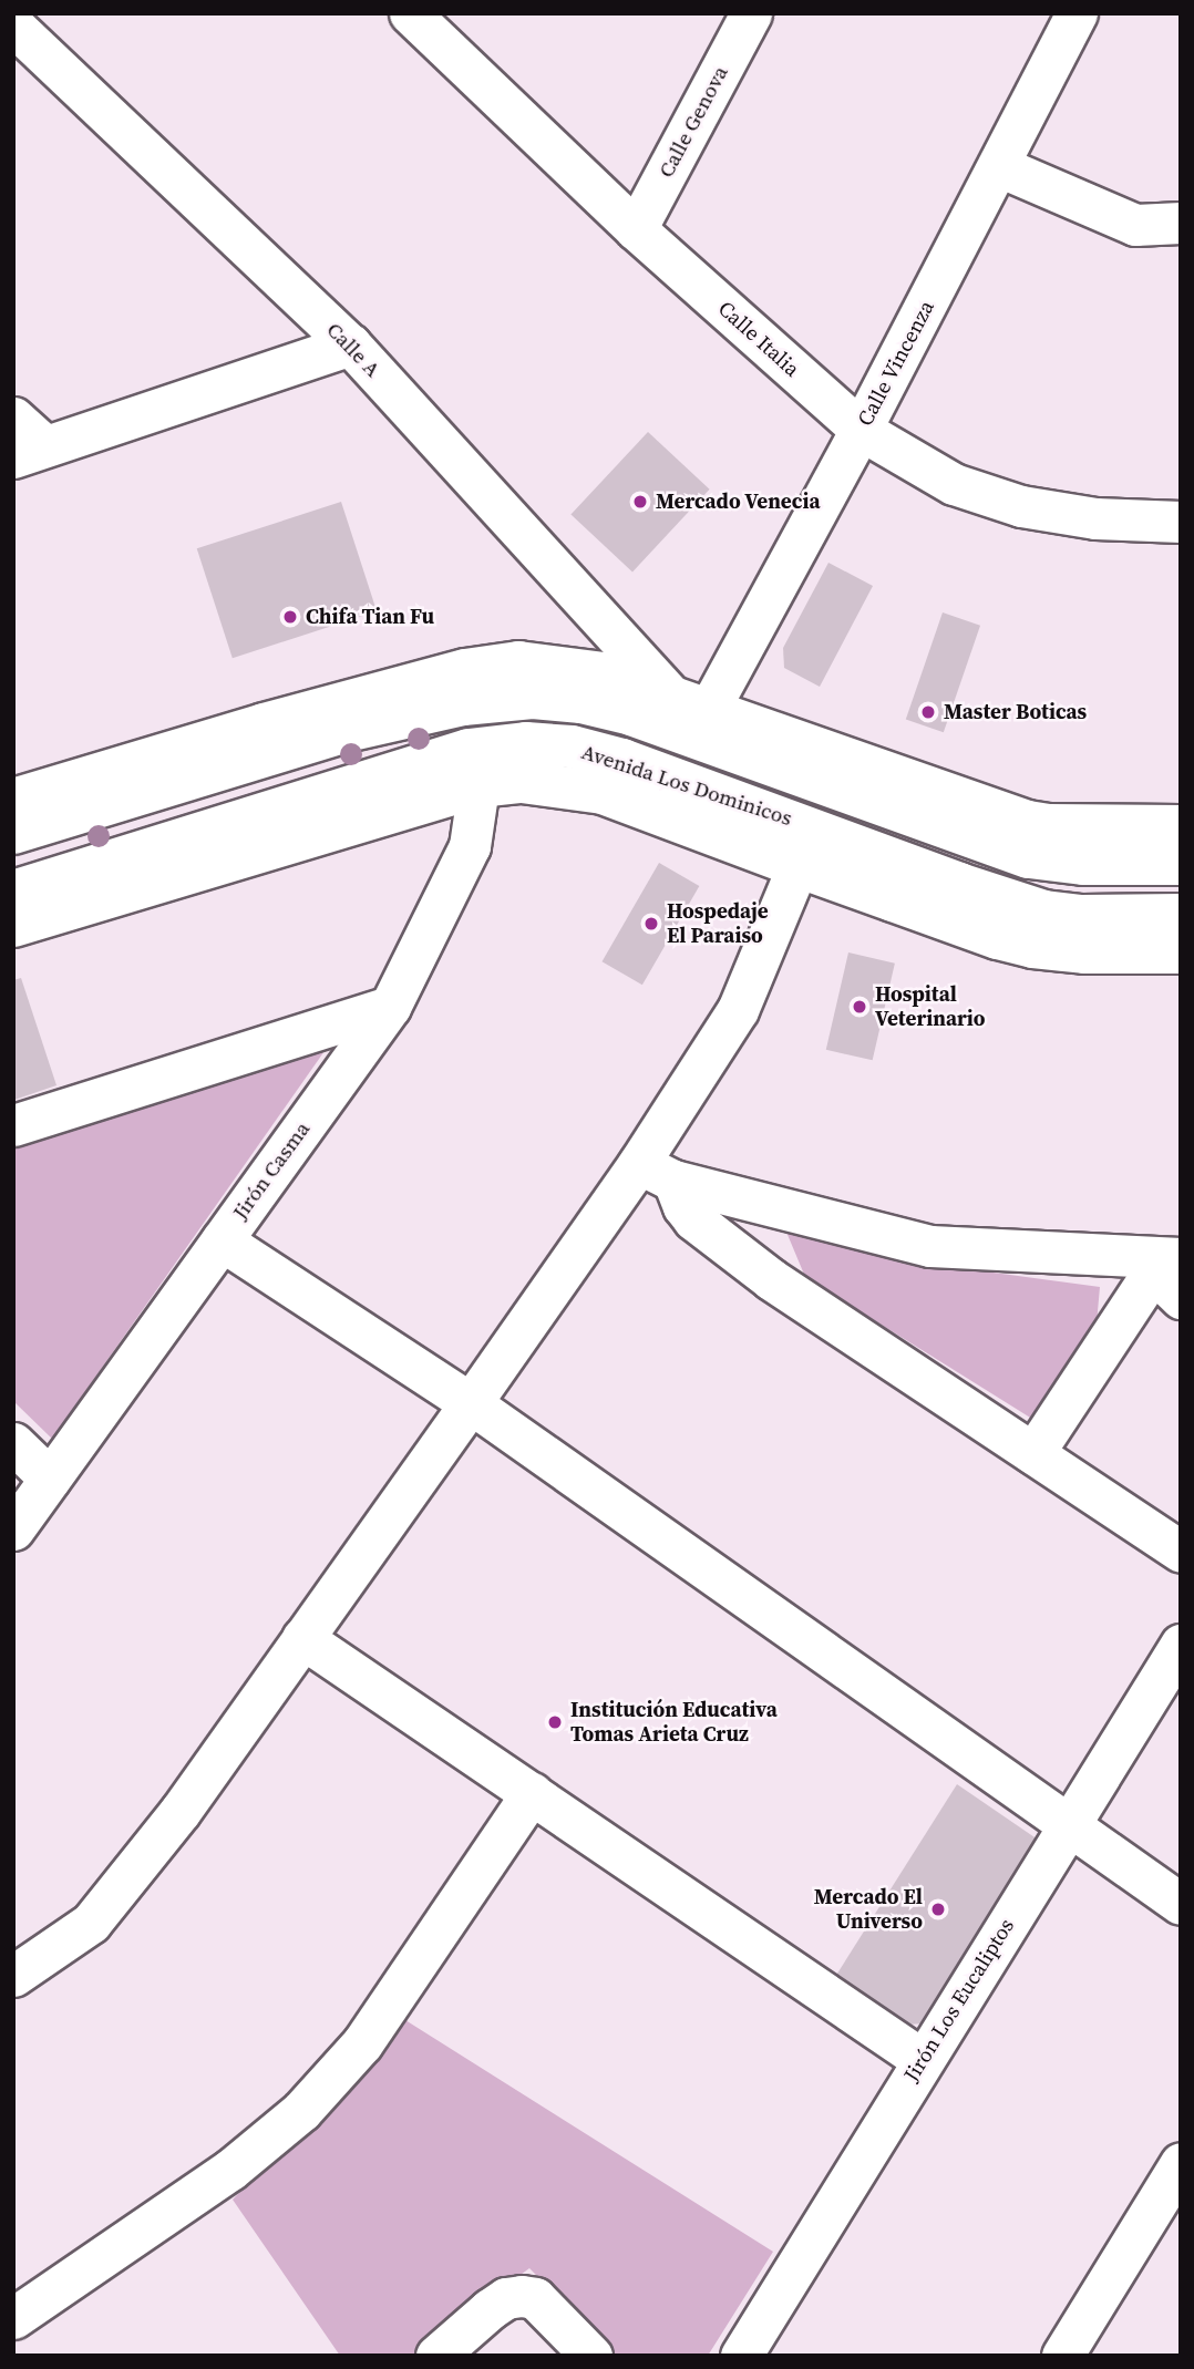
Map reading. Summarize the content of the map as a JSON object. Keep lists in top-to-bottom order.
{
  "streets": {
    "main road": ["Avenida Los Dominicos"],
    "street": [
      "Calle Genova",
      "Calle Italia",
      "Calle A",
      "Calle Vincenza",
      "Jirón Casma",
      "Jirón Los Eucaliptos"
    ]
  },
  "crossings": [
    ["Calle Genova", "Calle Italia"],
    ["Calle Italia", "Calle Vincenza"],
    ["Calle A", "Calle Vincenza"],
    ["Avenida Los Dominicos", "Jirón Casma"]
  ],
  "places": [
    "Mercado Venecia",
    "Chifa Tian Fu",
    "Master Boticas",
    "Hospedaje El Paraiso",
    "Hospital Veterinario",
    "Institución Educativa Tomas Arieta Cruz",
    "Mercado El Universo"
  ]
}
